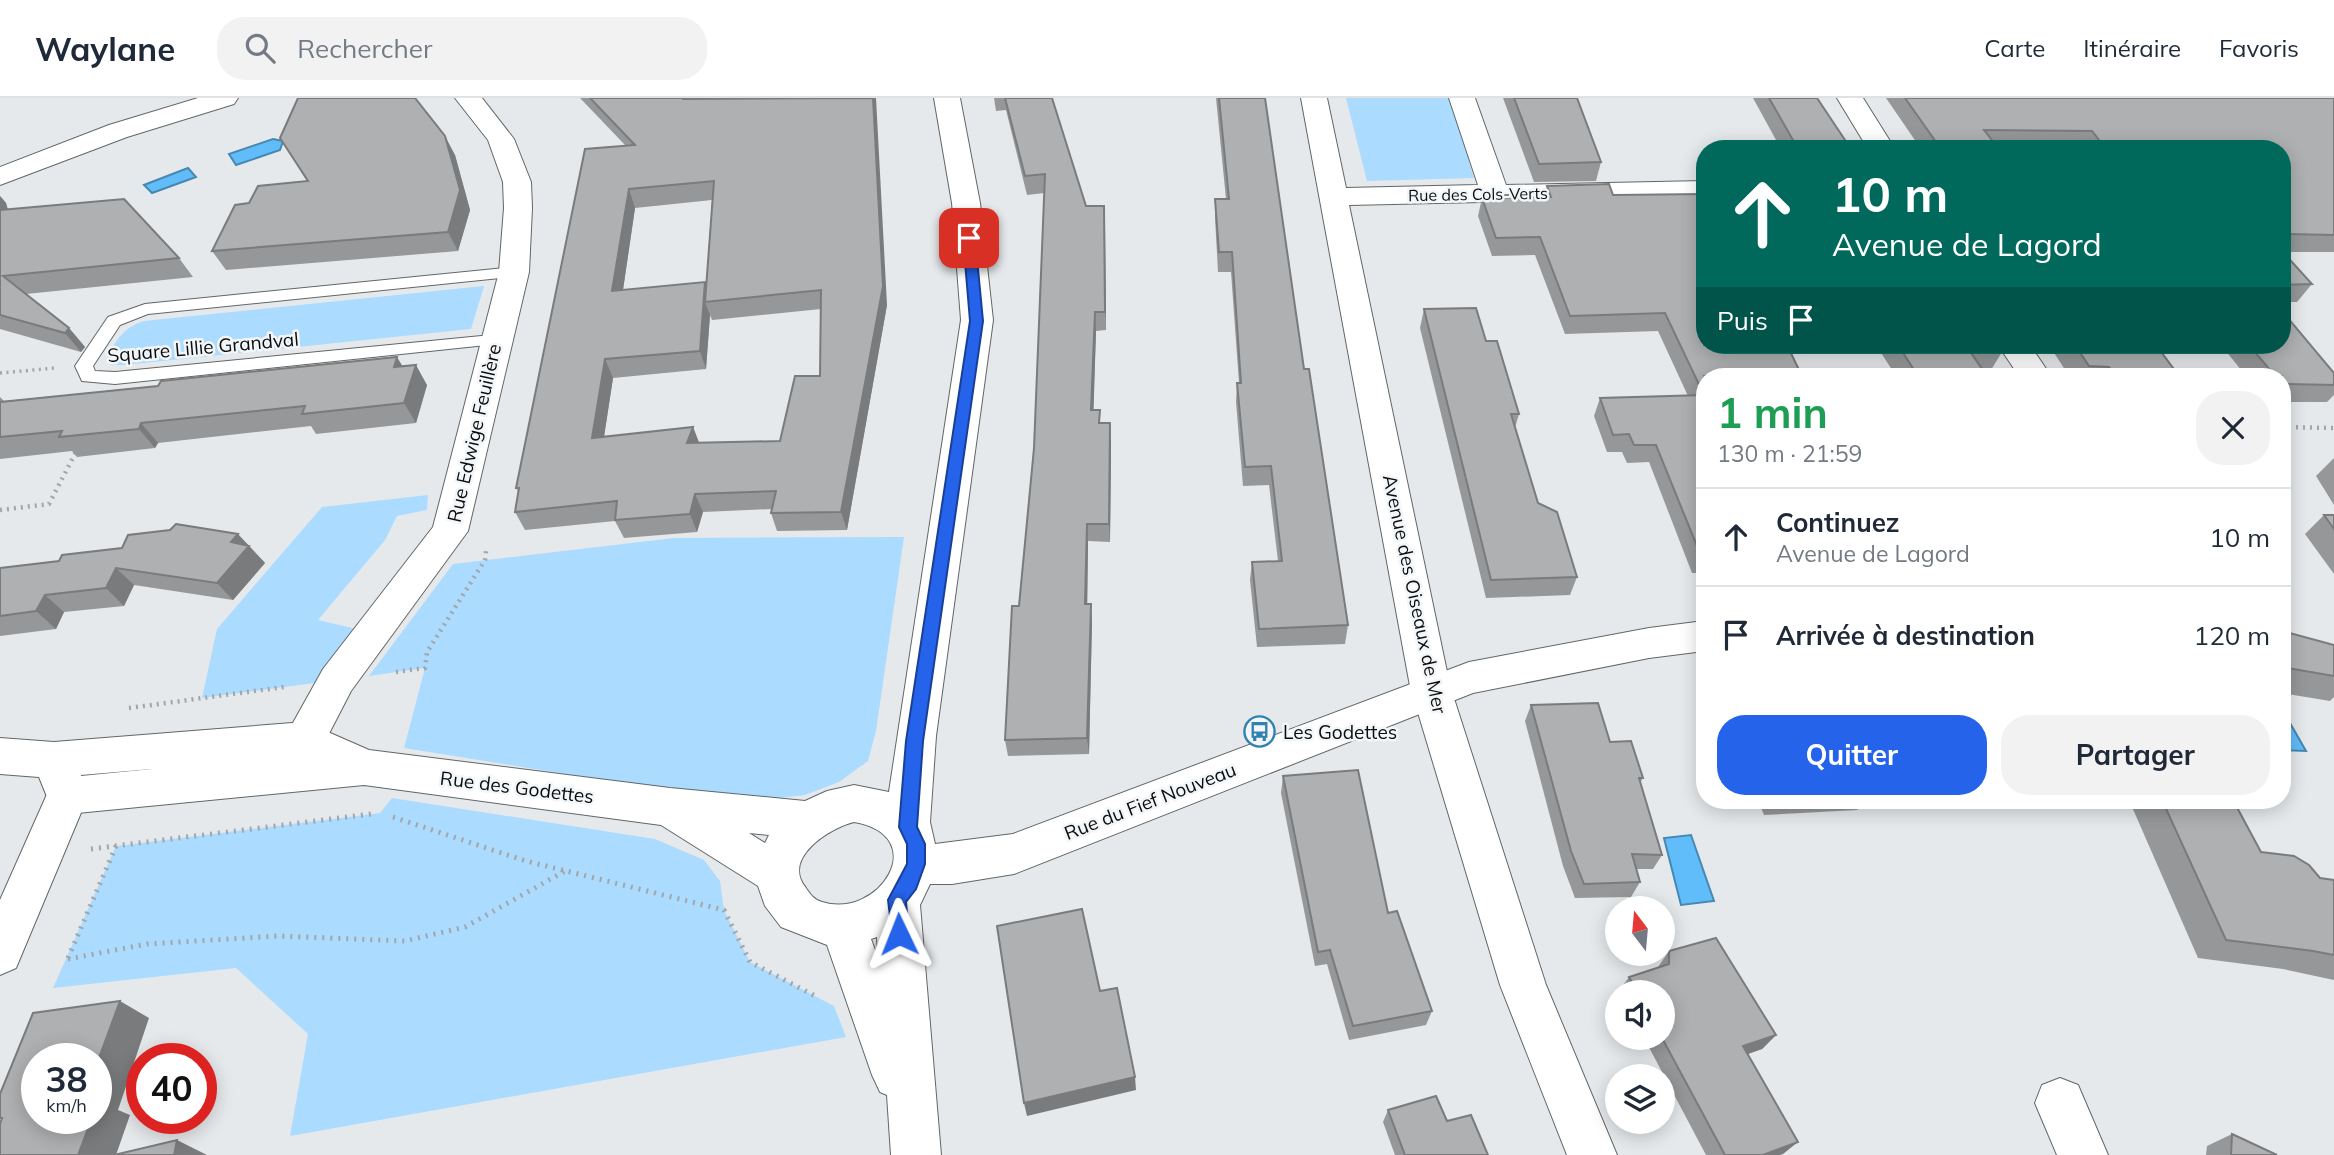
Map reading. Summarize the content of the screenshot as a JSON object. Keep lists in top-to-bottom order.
{
  "streets": {
    "street": [
      "Rue des Cols-Verts",
      "Rue Edwige Feuillère",
      "Avenue des Oiseaux de Mer",
      "Rue des Godettes",
      "Rue du Fief Nouveau"
    ],
    "lane": ["Square Lillie Grandval"]
  },
  "crossings": [
    ["Rue des Cols-Verts", "Avenue des Oiseaux de Mer"],
    ["Square Lillie Grandval", "Rue Edwige Feuillère"],
    ["Avenue des Oiseaux de Mer", "Rue du Fief Nouveau"],
    ["Rue des Godettes", "Rue du Fief Nouveau"]
  ],
  "places": {
    "bus stop": ["Les Godettes"]
  },
  "north": "top",
  "page": {
    "header": "Waylane",
    "search": "Rechercher",
    "nav": ["Carte", "Itinéraire", "Favoris"],
    "turn": ["10 m", "Avenue de Lagord"],
    "then": "Puis",
    "heading": ["1 min", "130 m · 21:59"],
    "list": [
      {
        "name": "Continuez",
        "note": "Avenue de Lagord",
        "value": "10 m"
      },
      {
        "name": "Arrivée à destination",
        "value": "120 m"
      }
    ],
    "buttons": ["Quitter", "Partager"],
    "speed": "38 km/h",
    "limit": "40"
  }
}
